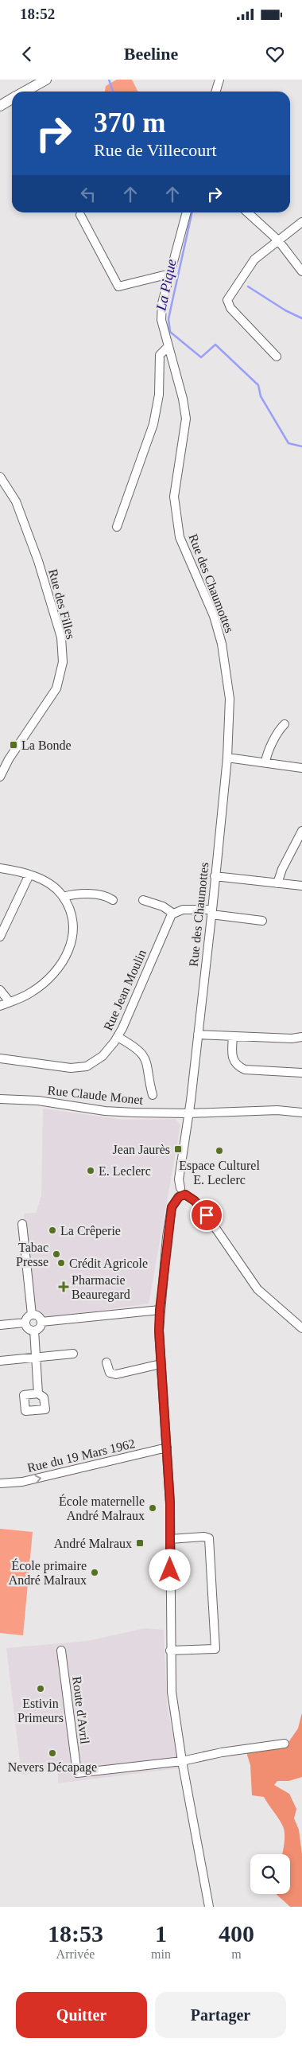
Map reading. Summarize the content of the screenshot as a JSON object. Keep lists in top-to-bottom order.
{
  "streets": {
    "street": [
      "Rue des Chaumottes",
      "Rue des Filles",
      "Rue Jean Moulin",
      "Rue Claude Monet",
      "Rue du 19 Mars 1962",
      "Route d'Avril"
    ]
  },
  "crossings": [
    ["Rue des Chaumottes", "Rue Claude Monet"]
  ],
  "one_way": ["Rue du 19 Mars 1962"],
  "water": ["La Pique"],
  "places": {
    "transit": ["La Bonde", "Jean Jaurès", "André Malraux"],
    "other": [
      "Espace Culturel E. Leclerc",
      "E. Leclerc",
      "La Crêperie",
      "Tabac Presse",
      "Crédit Agricole",
      "École maternelle André Malraux",
      "École primaire André Malraux",
      "Estivin Primeurs",
      "Nevers Décapage"
    ],
    "health": ["Pharmacie Beauregard"]
  },
  "page": {
    "status": "18:52",
    "header": "Beeline",
    "turn": ["370 m", "Rue de Villecourt"],
    "eta": [
      "18:53",
      "Arrivée",
      "1",
      "min",
      "400",
      "m"
    ],
    "buttons": ["Quitter", "Partager"]
  }
}
